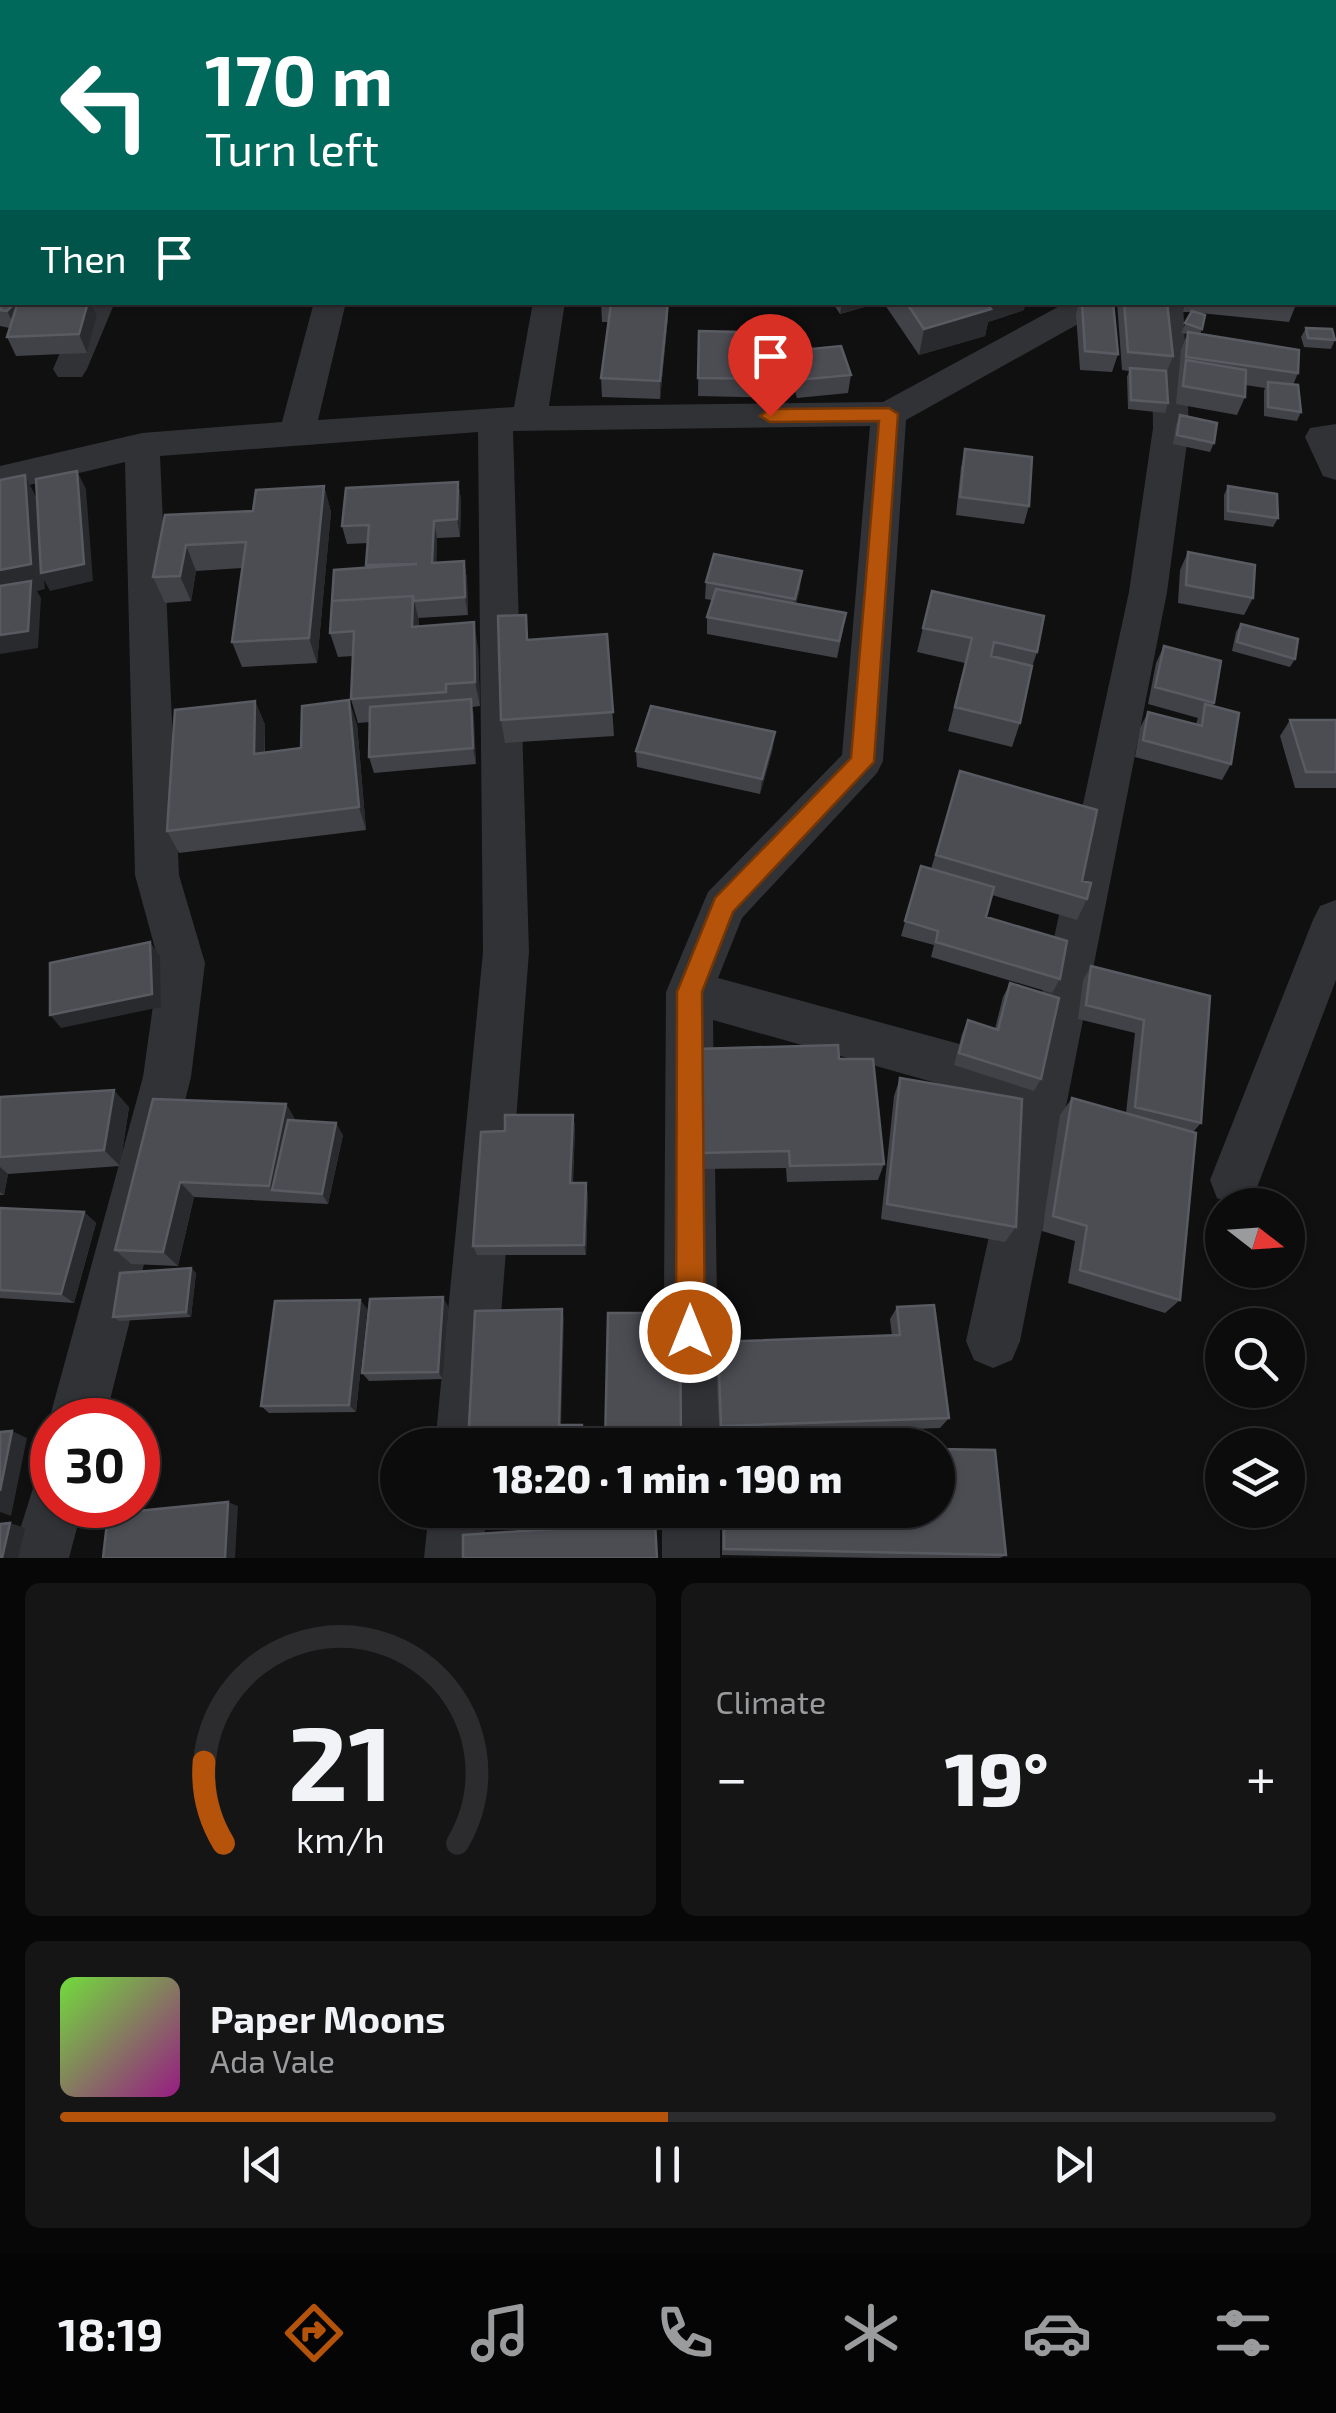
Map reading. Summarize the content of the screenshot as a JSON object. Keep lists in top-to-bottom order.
{
  "north": "right",
  "page": {
    "turn": ["170 m", "Turn left"],
    "then": "Then",
    "limit": "30",
    "trip": "18:20 · 1 min · 190 m",
    "tile": "Climate",
    "heat": ["−", "19°", "+"],
    "song": ["Paper Moons", "Ada Vale"],
    "tabs": "18:19",
    "gauge": ["21", "km/h"]
  }
}
